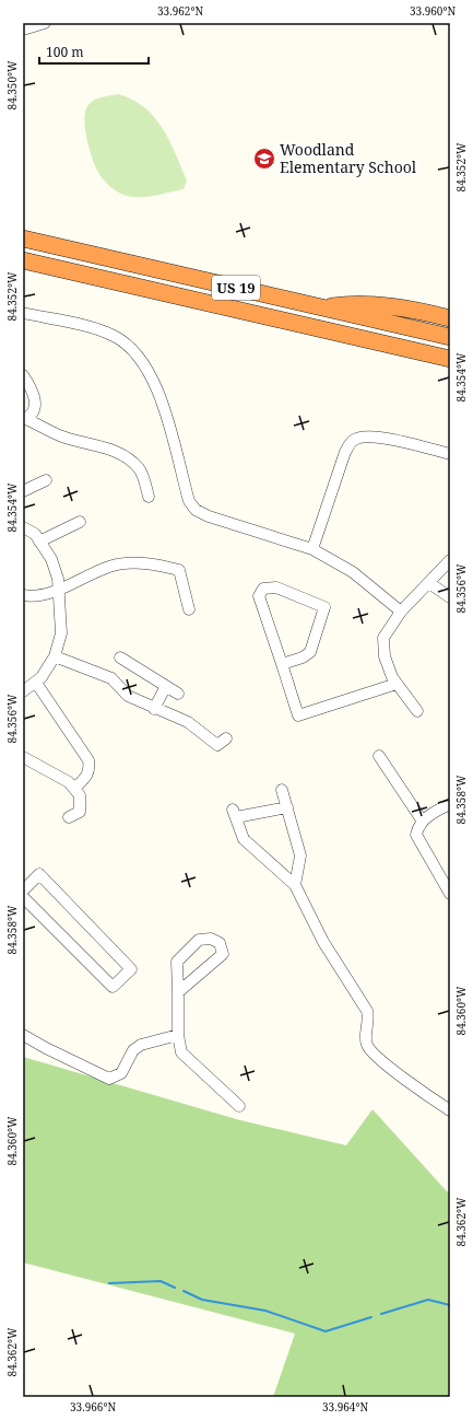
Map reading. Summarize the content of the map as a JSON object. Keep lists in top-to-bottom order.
{
  "streets": {
    "highway": ["US 19"]
  },
  "places": {
    "school or university": ["Woodland Elementary School"]
  },
  "scale_bar": "100 m",
  "coordinates": [
    "33.962°N",
    "33.960°N",
    "84.350°W",
    "84.352°W",
    "84.354°W",
    "84.356°W",
    "84.358°W",
    "84.360°W",
    "84.362°W",
    "33.966°N",
    "33.964°N"
  ]
}
